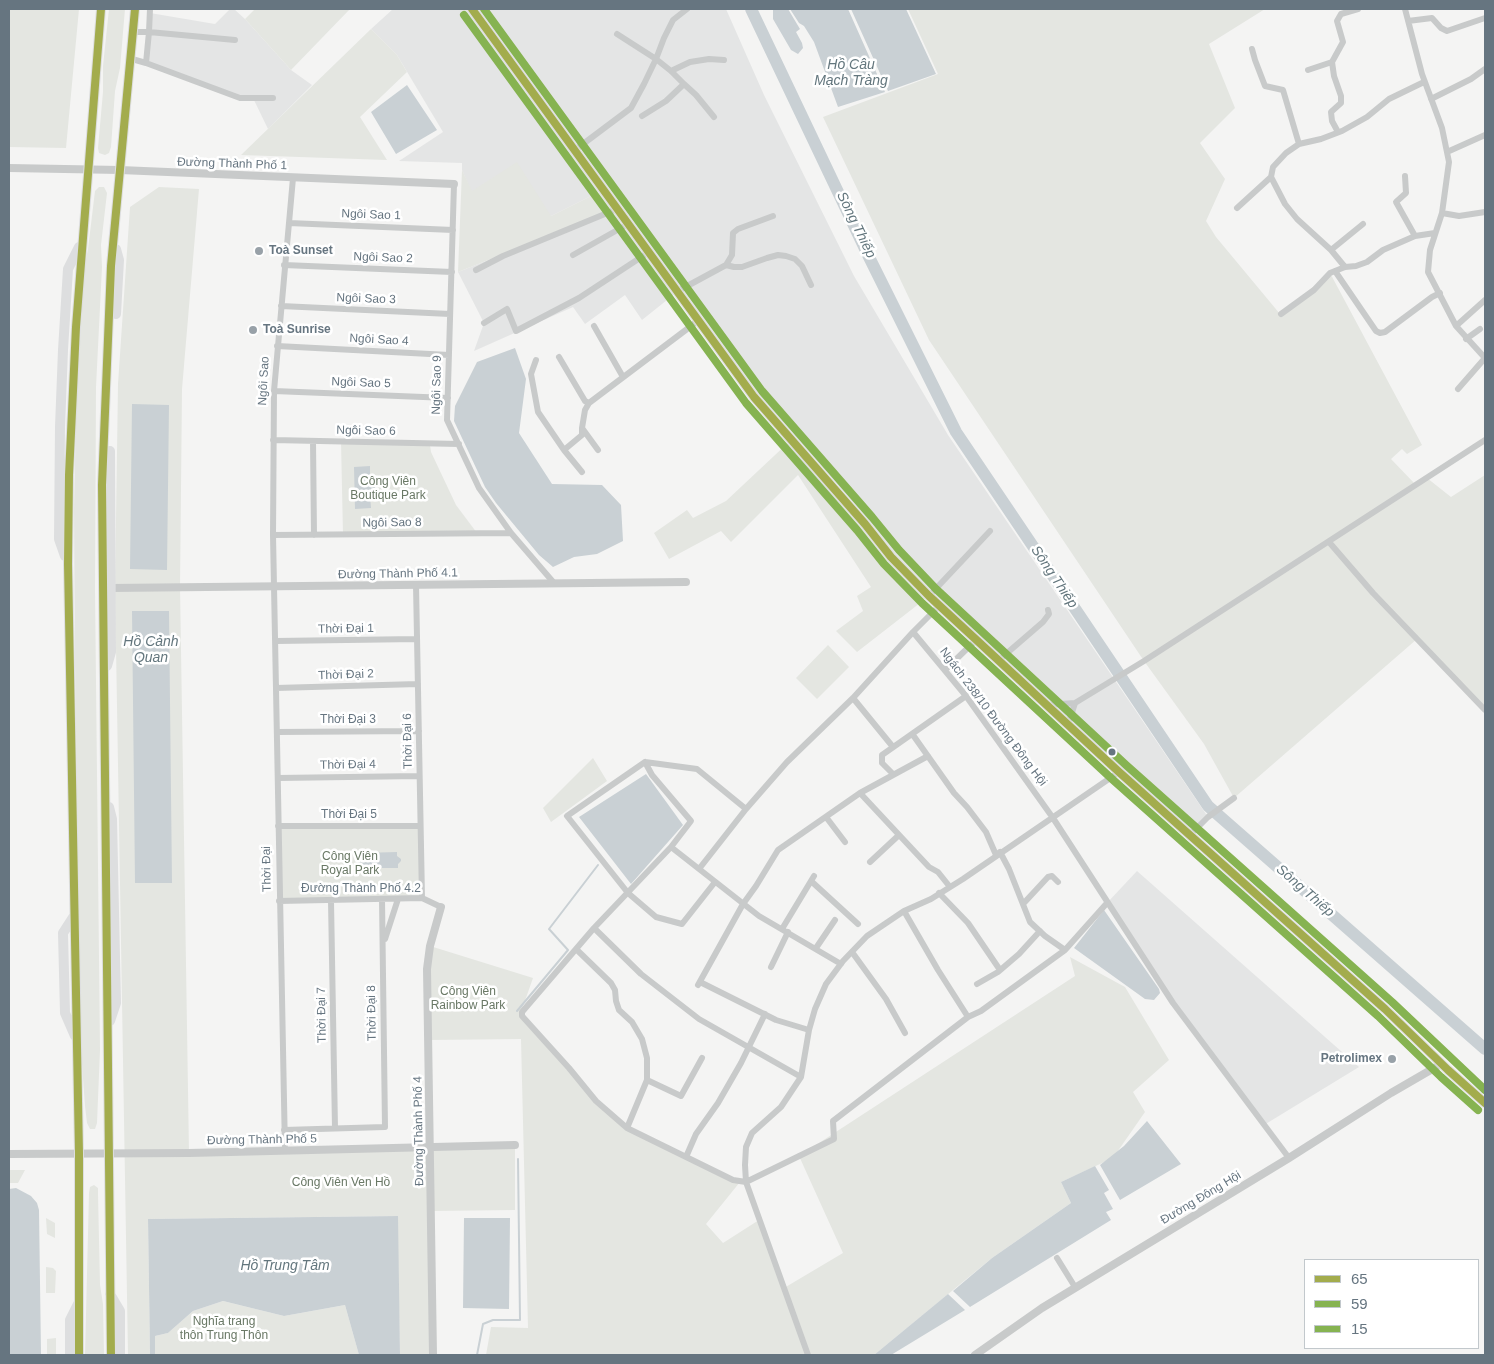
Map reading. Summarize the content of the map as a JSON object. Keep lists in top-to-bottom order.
{
  "streets": {
    "street": [
      "Đường Thành Phố 1",
      "Ngôi Sao 1",
      "Ngôi Sao 2",
      "Ngôi Sao 3",
      "Ngôi Sao 4",
      "Ngôi Sao",
      "Ngôi Sao 5",
      "Ngôi Sao 9",
      "Ngôi Sao 6",
      "Ngôi Sao 8",
      "Đường Thành Phố 4.1",
      "Thời Đại 1",
      "Thời Đại 2",
      "Ngách 238/10 Đường Đông Hội",
      "Thời Đại 3",
      "Thời Đại 6",
      "Thời Đại 4",
      "Thời Đại 5",
      "Thời Đại",
      "Đường Thành Phố 4.2",
      "Thời Đại 8",
      "Thời Đại 7",
      "Đường Thành Phố 4",
      "Đường Thành Phố 5",
      "Đường Đông Hội"
    ]
  },
  "crossings": [
    ["Đường Thành Phố 1", "Ngôi Sao"],
    ["Đường Thành Phố 1", "Ngôi Sao 9"],
    ["Ngôi Sao 1", "Ngôi Sao"],
    ["Ngôi Sao 1", "Ngôi Sao 9"],
    ["Ngôi Sao 2", "Ngôi Sao"],
    ["Ngôi Sao 2", "Ngôi Sao 9"],
    ["Ngôi Sao 3", "Ngôi Sao"],
    ["Ngôi Sao 3", "Ngôi Sao 9"],
    ["Ngôi Sao 4", "Ngôi Sao"],
    ["Ngôi Sao 4", "Ngôi Sao 9"],
    ["Ngôi Sao", "Ngôi Sao 5"],
    ["Ngôi Sao", "Ngôi Sao 6"],
    ["Ngôi Sao", "Ngôi Sao 8"],
    ["Ngôi Sao", "Đường Thành Phố 4.1"],
    ["Ngôi Sao", "Thời Đại"],
    ["Ngôi Sao 5", "Ngôi Sao 9"],
    ["Ngôi Sao 9", "Ngôi Sao 6"],
    ["Ngôi Sao 9", "Ngôi Sao 8"],
    ["Ngôi Sao 9", "Đường Thành Phố 4.1"],
    ["Đường Thành Phố 4.1", "Thời Đại 6"],
    ["Đường Thành Phố 4.1", "Thời Đại"],
    ["Thời Đại 1", "Thời Đại 6"],
    ["Thời Đại 1", "Thời Đại"],
    ["Thời Đại 2", "Thời Đại 6"],
    ["Thời Đại 2", "Thời Đại"],
    ["Ngách 238/10 Đường Đông Hội", "Đường Đông Hội"],
    ["Thời Đại 3", "Thời Đại 6"],
    ["Thời Đại 3", "Thời Đại"],
    ["Thời Đại 6", "Thời Đại 4"],
    ["Thời Đại 6", "Thời Đại 5"],
    ["Thời Đại 6", "Đường Thành Phố 4.2"],
    ["Thời Đại 4", "Thời Đại"],
    ["Thời Đại 5", "Thời Đại"],
    ["Thời Đại", "Đường Thành Phố 4.2"],
    ["Thời Đại", "Đường Thành Phố 5"],
    ["Đường Thành Phố 4.2", "Thời Đại 8"],
    ["Đường Thành Phố 4.2", "Thời Đại 7"],
    ["Đường Thành Phố 4.2", "Đường Thành Phố 4"],
    ["Thời Đại 8", "Thời Đại 7"],
    ["Đường Thành Phố 4", "Đường Thành Phố 5"]
  ],
  "water": [
    "Hồ Câu Mạch Tràng",
    "Sông Thiếp",
    "Hồ Cảnh Quan",
    "Hồ Trung Tâm"
  ],
  "parks": [
    "Công Viên Boutique Park",
    "Công Viên Royal Park",
    "Công Viên Rainbow Park",
    "Công Viên Ven Hồ",
    "Nghĩa trang thôn Trung Thôn"
  ],
  "places": ["Toà Sunset", "Toà Sunrise", "Petrolimex"],
  "lines": ["transit line 65", "transit line 15", "transit line 59"],
  "legend": ["65", "59", "15"]
}
